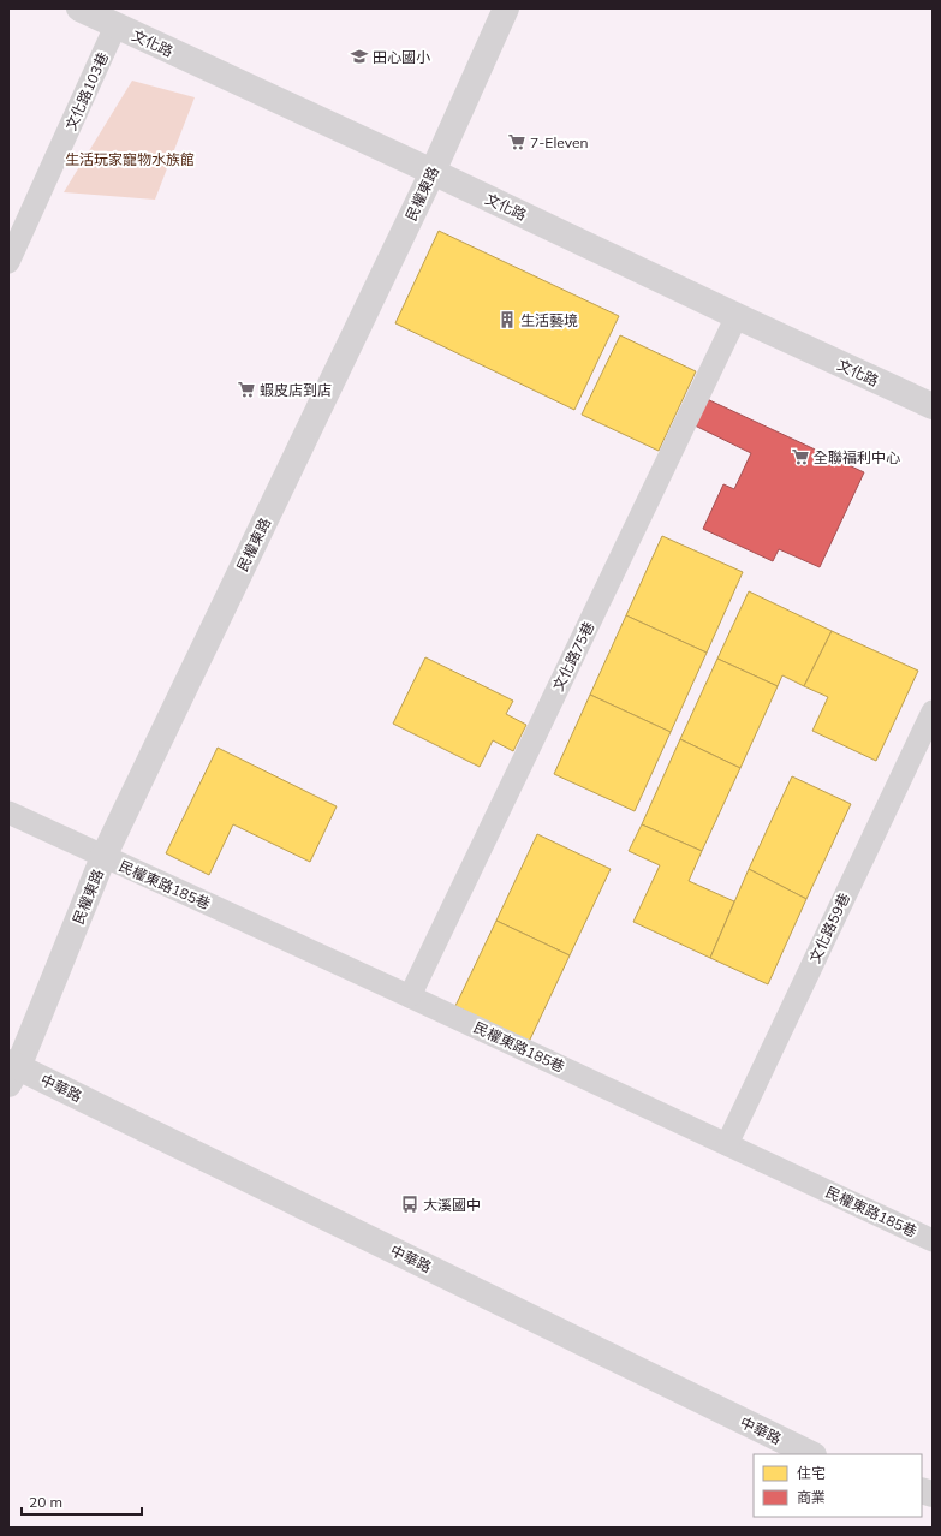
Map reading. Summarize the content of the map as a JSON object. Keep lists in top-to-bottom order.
{
  "streets": {
    "street": ["文化路", "民權東路", "中華路"],
    "lane": [
      "文化路103巷",
      "文化路75巷",
      "民權東路185巷",
      "文化路59巷"
    ]
  },
  "crossings": [
    ["文化路", "文化路103巷"],
    ["文化路", "民權東路"],
    ["文化路", "文化路75巷"],
    ["民權東路", "民權東路185巷"],
    ["民權東路", "中華路"],
    ["文化路75巷", "民權東路185巷"],
    ["民權東路185巷", "文化路59巷"]
  ],
  "parks": ["生活玩家寵物水族館"],
  "places": {
    "school or university": ["田心國小"],
    "supermarket": ["7-Eleven", "蝦皮店到店", "全聯福利中心"],
    "building": ["生活藝境"],
    "bus stop": ["大溪國中"]
  },
  "legend": ["住宅", "商業"],
  "scale_bar": "20 m"
}
